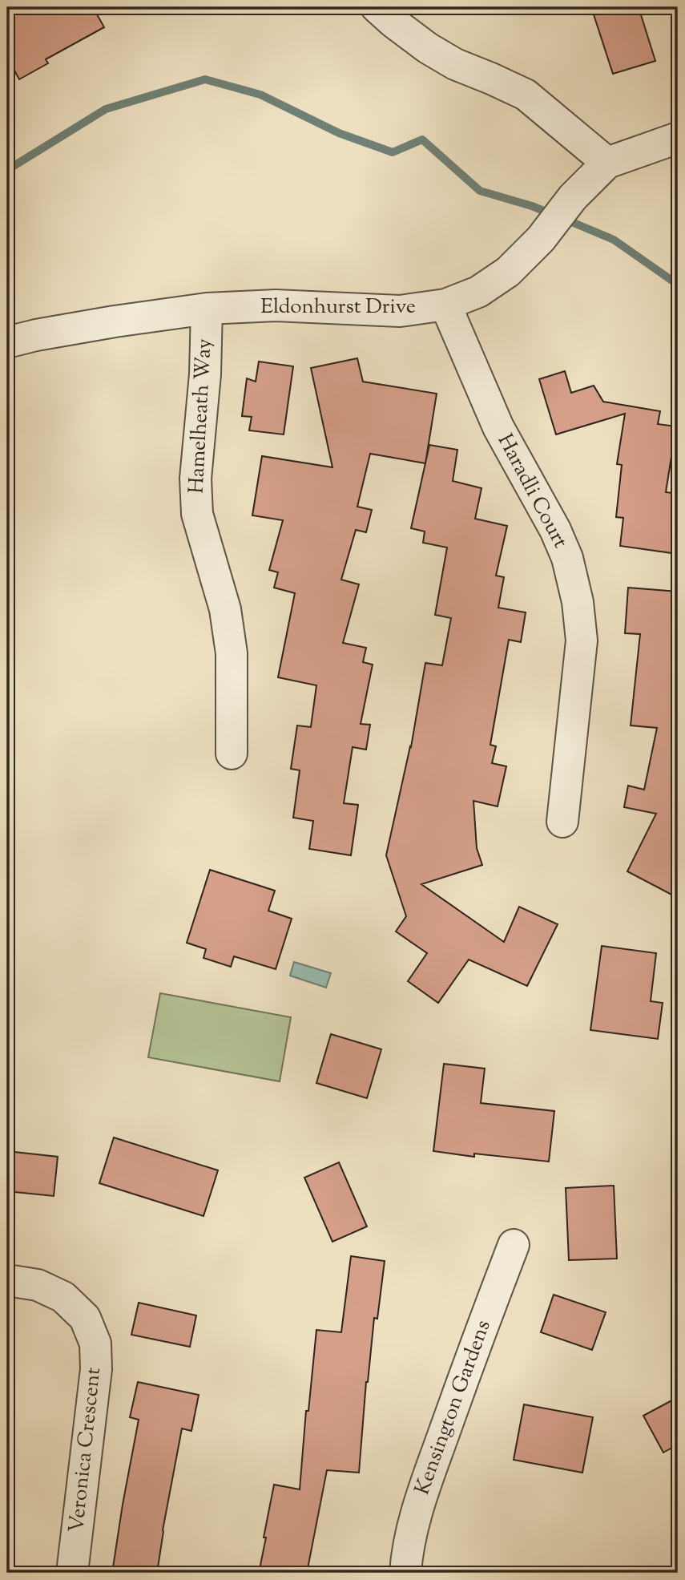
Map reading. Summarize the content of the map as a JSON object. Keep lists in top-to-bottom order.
{
  "streets": {
    "street": [
      "Eldonhurst Drive",
      "Hamelheath Way",
      "Haradli Court",
      "Kensington Gardens",
      "Veronica Crescent"
    ]
  },
  "crossings": [
    ["Eldonhurst Drive", "Hamelheath Way"],
    ["Eldonhurst Drive", "Haradli Court"]
  ]
}
